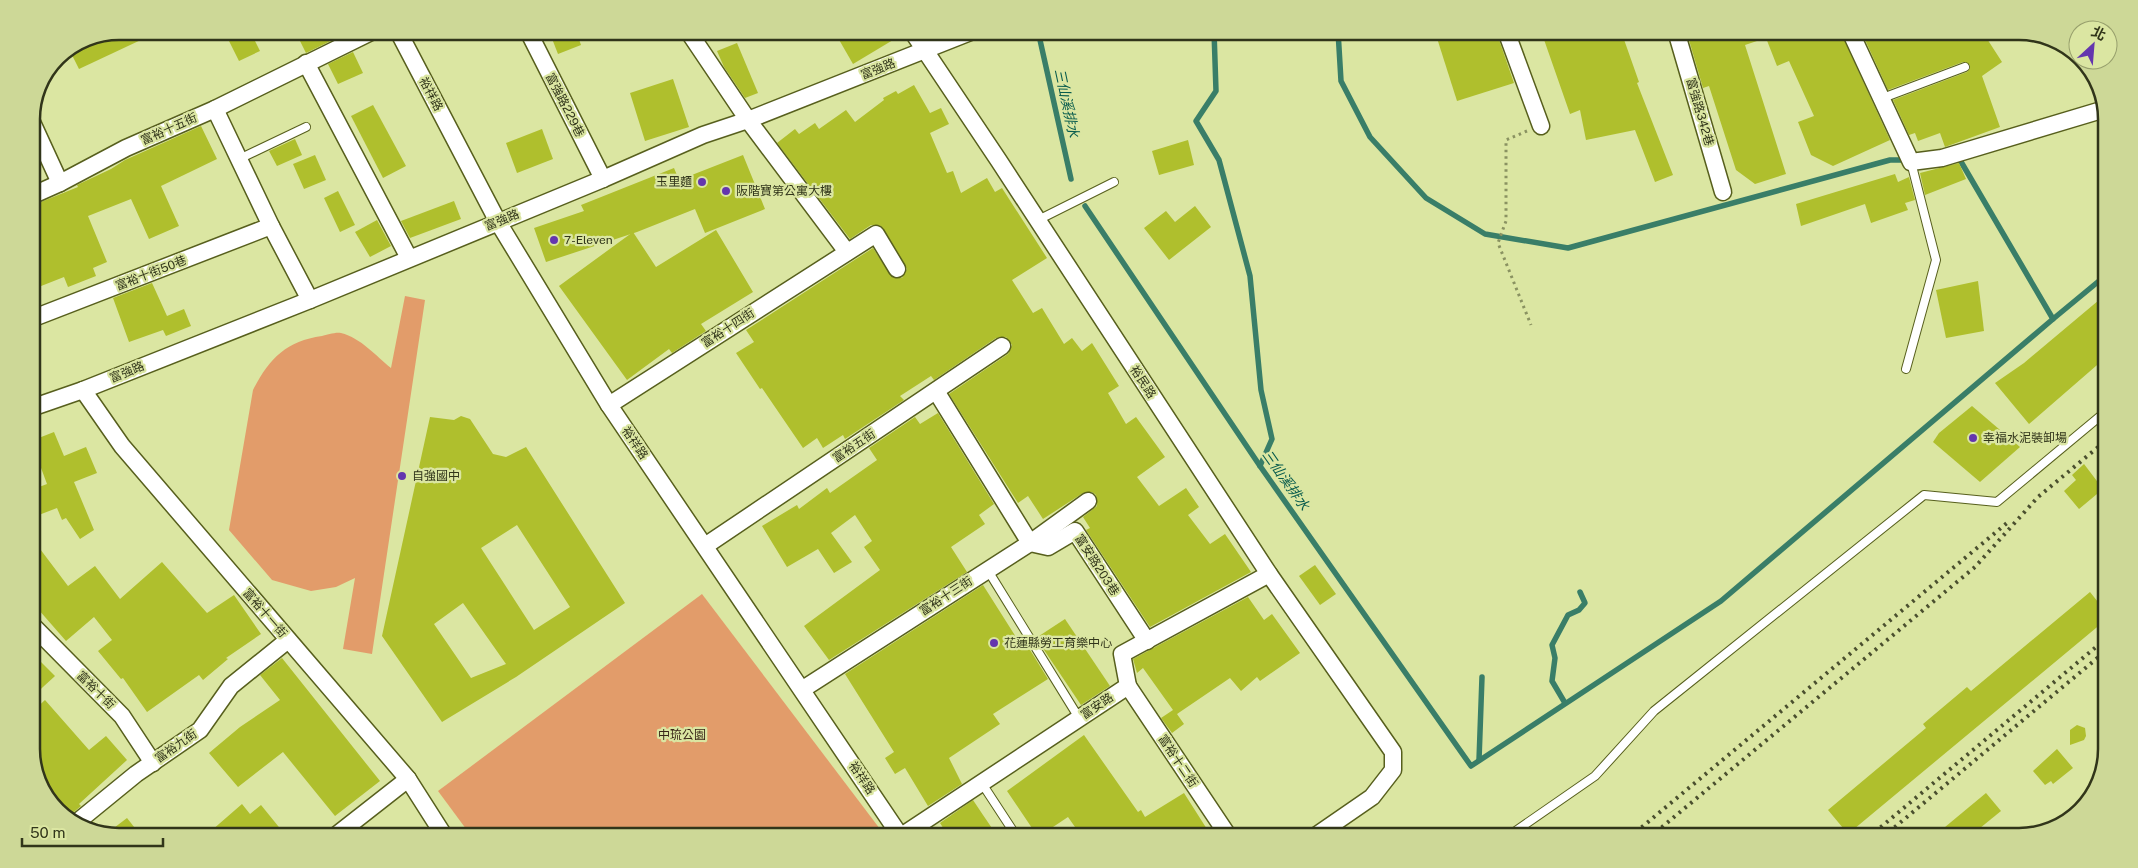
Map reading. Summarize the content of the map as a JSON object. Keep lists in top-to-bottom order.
{
  "streets": {
    "street": [
      "富強路",
      "裕祥路",
      "富強路229巷",
      "富強路342巷",
      "富裕十五街",
      "富裕十街50巷",
      "富裕十四街",
      "裕民路",
      "富裕五街",
      "富安路203巷",
      "富裕十三街",
      "富裕十一街",
      "富裕十街",
      "富安路",
      "富裕九街",
      "富裕十二街"
    ]
  },
  "crossings": [
    ["富強路", "裕祥路"],
    ["富強路", "富強路229巷"],
    ["富強路", "裕民路"],
    ["富強路", "富裕十一街"],
    ["裕祥路", "富裕十四街"],
    ["裕祥路", "富裕五街"],
    ["裕祥路", "富裕十三街"],
    ["富安路203巷", "富裕十三街"],
    ["富裕十一街", "富裕九街"],
    ["富裕十街", "富裕九街"],
    ["富安路", "富裕十二街"]
  ],
  "water": ["三仙溪排水"],
  "parks": ["中琉公園"],
  "places": [
    "玉里麵",
    "阪階寶第公寓大樓",
    "7-Eleven",
    "幸福水泥裝卸場",
    "自強國中",
    "花蓮縣勞工育樂中心"
  ],
  "scale_bar": "50 m",
  "north": "top right"
}
